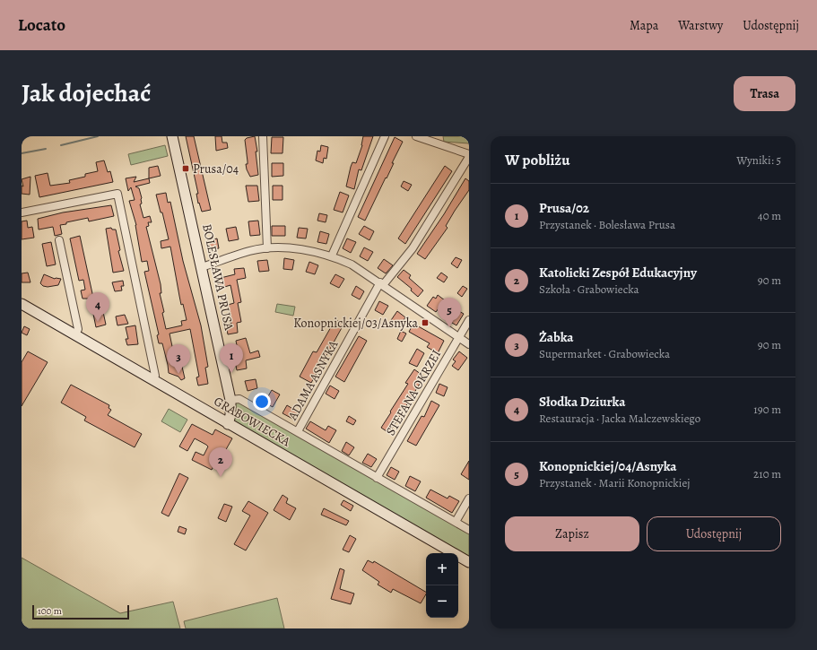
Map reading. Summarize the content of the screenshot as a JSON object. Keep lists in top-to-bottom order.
{
  "streets": {
    "street": [
      "BOLESŁAWA PRUSA",
      "ADAMA ASNYKA",
      "STEFANA OKRZEI",
      "GRABOWIECKA"
    ]
  },
  "crossings": [
    ["BOLESŁAWA PRUSA", "GRABOWIECKA"],
    ["ADAMA ASNYKA", "GRABOWIECKA"],
    ["STEFANA OKRZEI", "GRABOWIECKA"]
  ],
  "places": {
    "transit": ["Prusa/04", "Konopnickiej/03/Asnyka"]
  },
  "scale_bar": "100 m",
  "page": {
    "header": "Locato",
    "nav": ["Mapa", "Warstwy", "Udostępnij"],
    "title": "Jak dojechać",
    "buttons": [
      "Trasa",
      ["Zapisz", "Udostępnij"]
    ],
    "heading": ["W pobliżu", "Wyniki: 5"],
    "list": [
      {
        "mark": "1",
        "name": "Prusa/02",
        "note": "Przystanek · Bolesława Prusa",
        "value": "40 m"
      },
      {
        "mark": "2",
        "name": "Katolicki Zespół Edukacyjny",
        "note": "Szkoła · Grabowiecka",
        "value": "90 m"
      },
      {
        "mark": "3",
        "name": "Żabka",
        "note": "Supermarket · Grabowiecka",
        "value": "90 m"
      },
      {
        "mark": "4",
        "name": "Słodka Dziurka",
        "note": "Restauracja · Jacka Malczewskiego",
        "value": "190 m"
      },
      {
        "mark": "5",
        "name": "Konopnickiej/04/Asnyka",
        "note": "Przystanek · Marii Konopnickiej",
        "value": "210 m"
      }
    ],
    "pins": [
      "4",
      "5",
      "1",
      "3",
      "2"
    ],
    "map_buttons": ["+", "−"],
    "scale": "100 m"
  }
}
